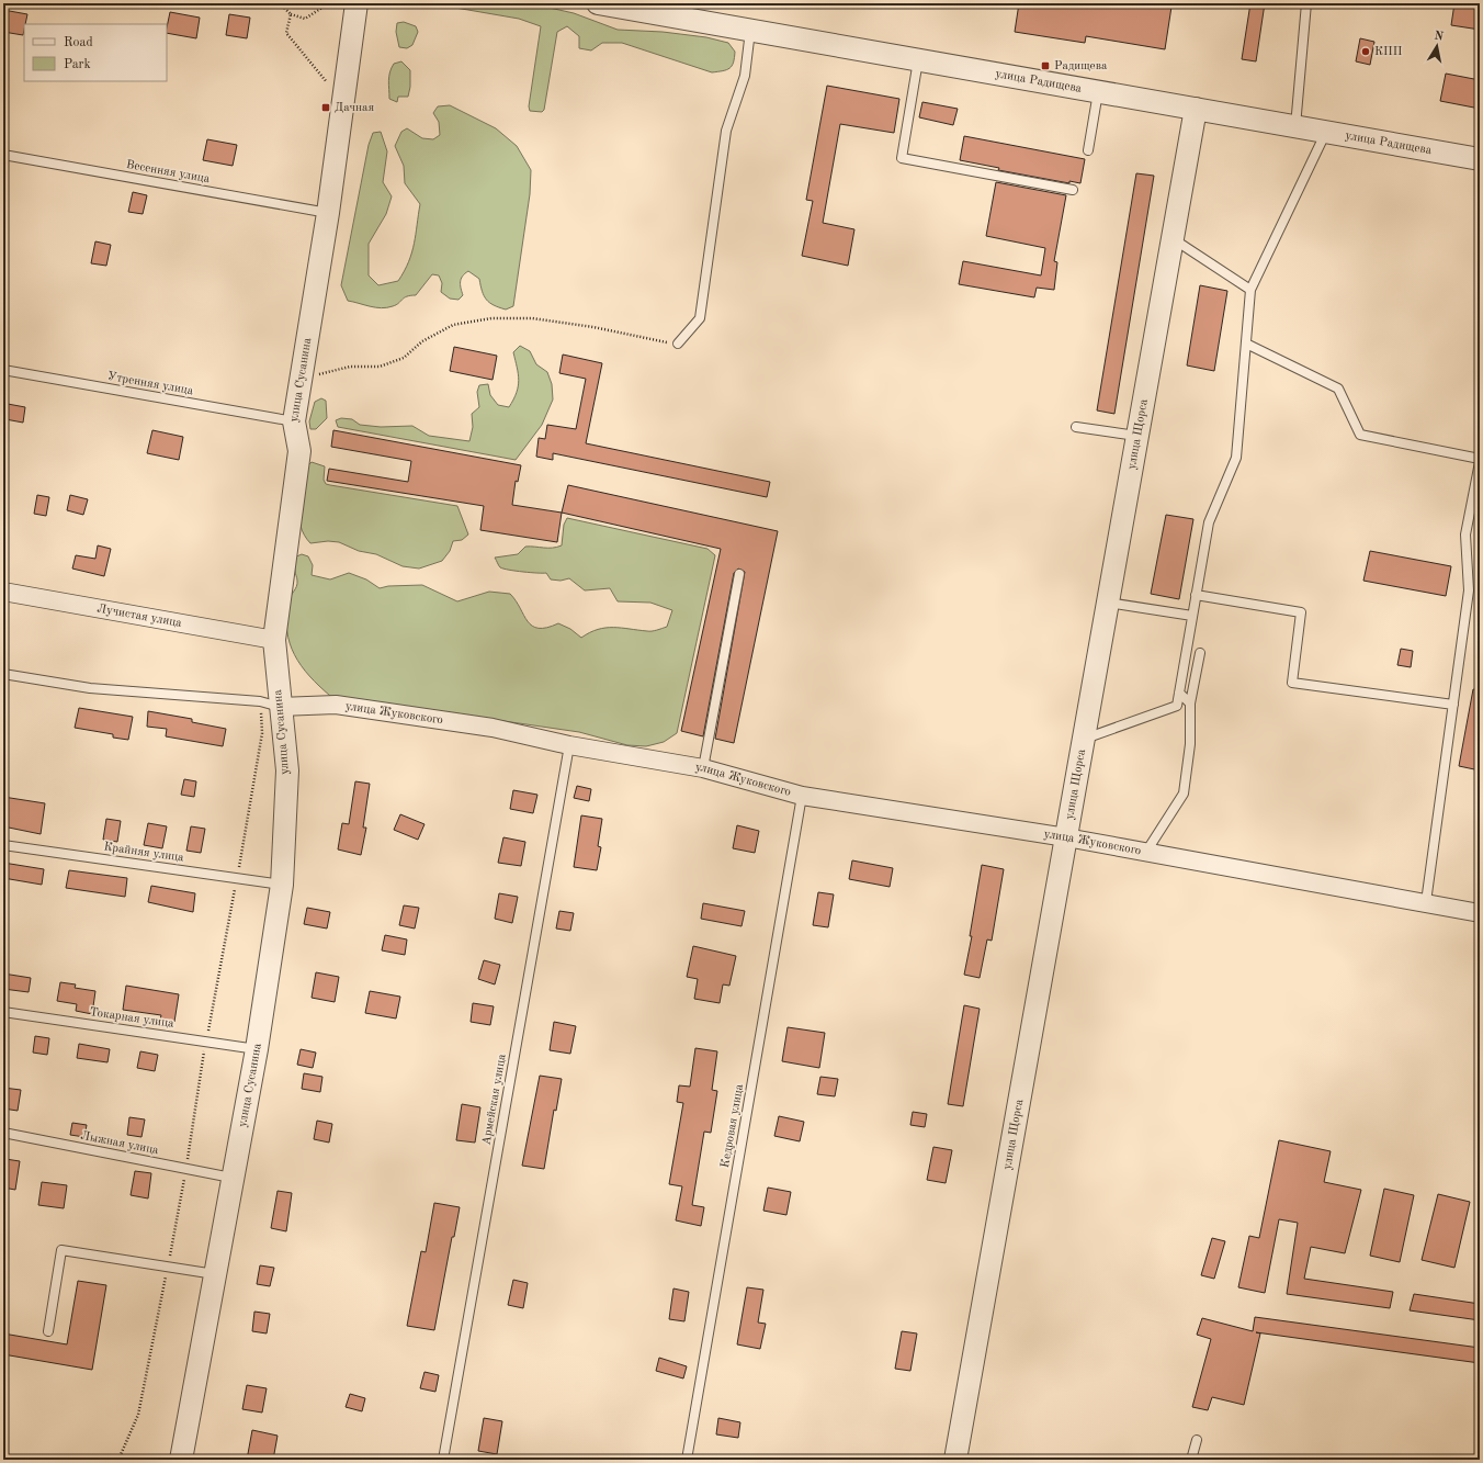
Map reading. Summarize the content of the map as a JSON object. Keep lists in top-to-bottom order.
{
  "streets": {
    "street": [
      "улица Радищева",
      "улица Сусанина",
      "улица Щорса",
      "Лучистая улица",
      "улица Жуковского"
    ],
    "lane": [
      "Весенняя улица",
      "Утренняя улица",
      "Крайняя улица",
      "Токарная улица",
      "Армейская улица",
      "Кедровая улица",
      "Лыжная улица"
    ]
  },
  "crossings": [
    ["улица Радищева", "улица Щорса"],
    ["Весенняя улица", "улица Сусанина"],
    ["улица Сусанина", "Утренняя улица"],
    ["улица Сусанина", "Лучистая улица"],
    ["улица Сусанина", "улица Жуковского"],
    ["улица Сусанина", "Крайняя улица"],
    ["улица Сусанина", "Токарная улица"],
    ["улица Сусанина", "Лыжная улица"],
    ["улица Щорса", "улица Жуковского"],
    ["улица Жуковского", "Армейская улица"],
    ["улица Жуковского", "Кедровая улица"]
  ],
  "places": {
    "other": ["КПП"],
    "transit": ["Радищева", "Дачная"]
  },
  "legend": ["Road", "Park"],
  "north": "top"
}
